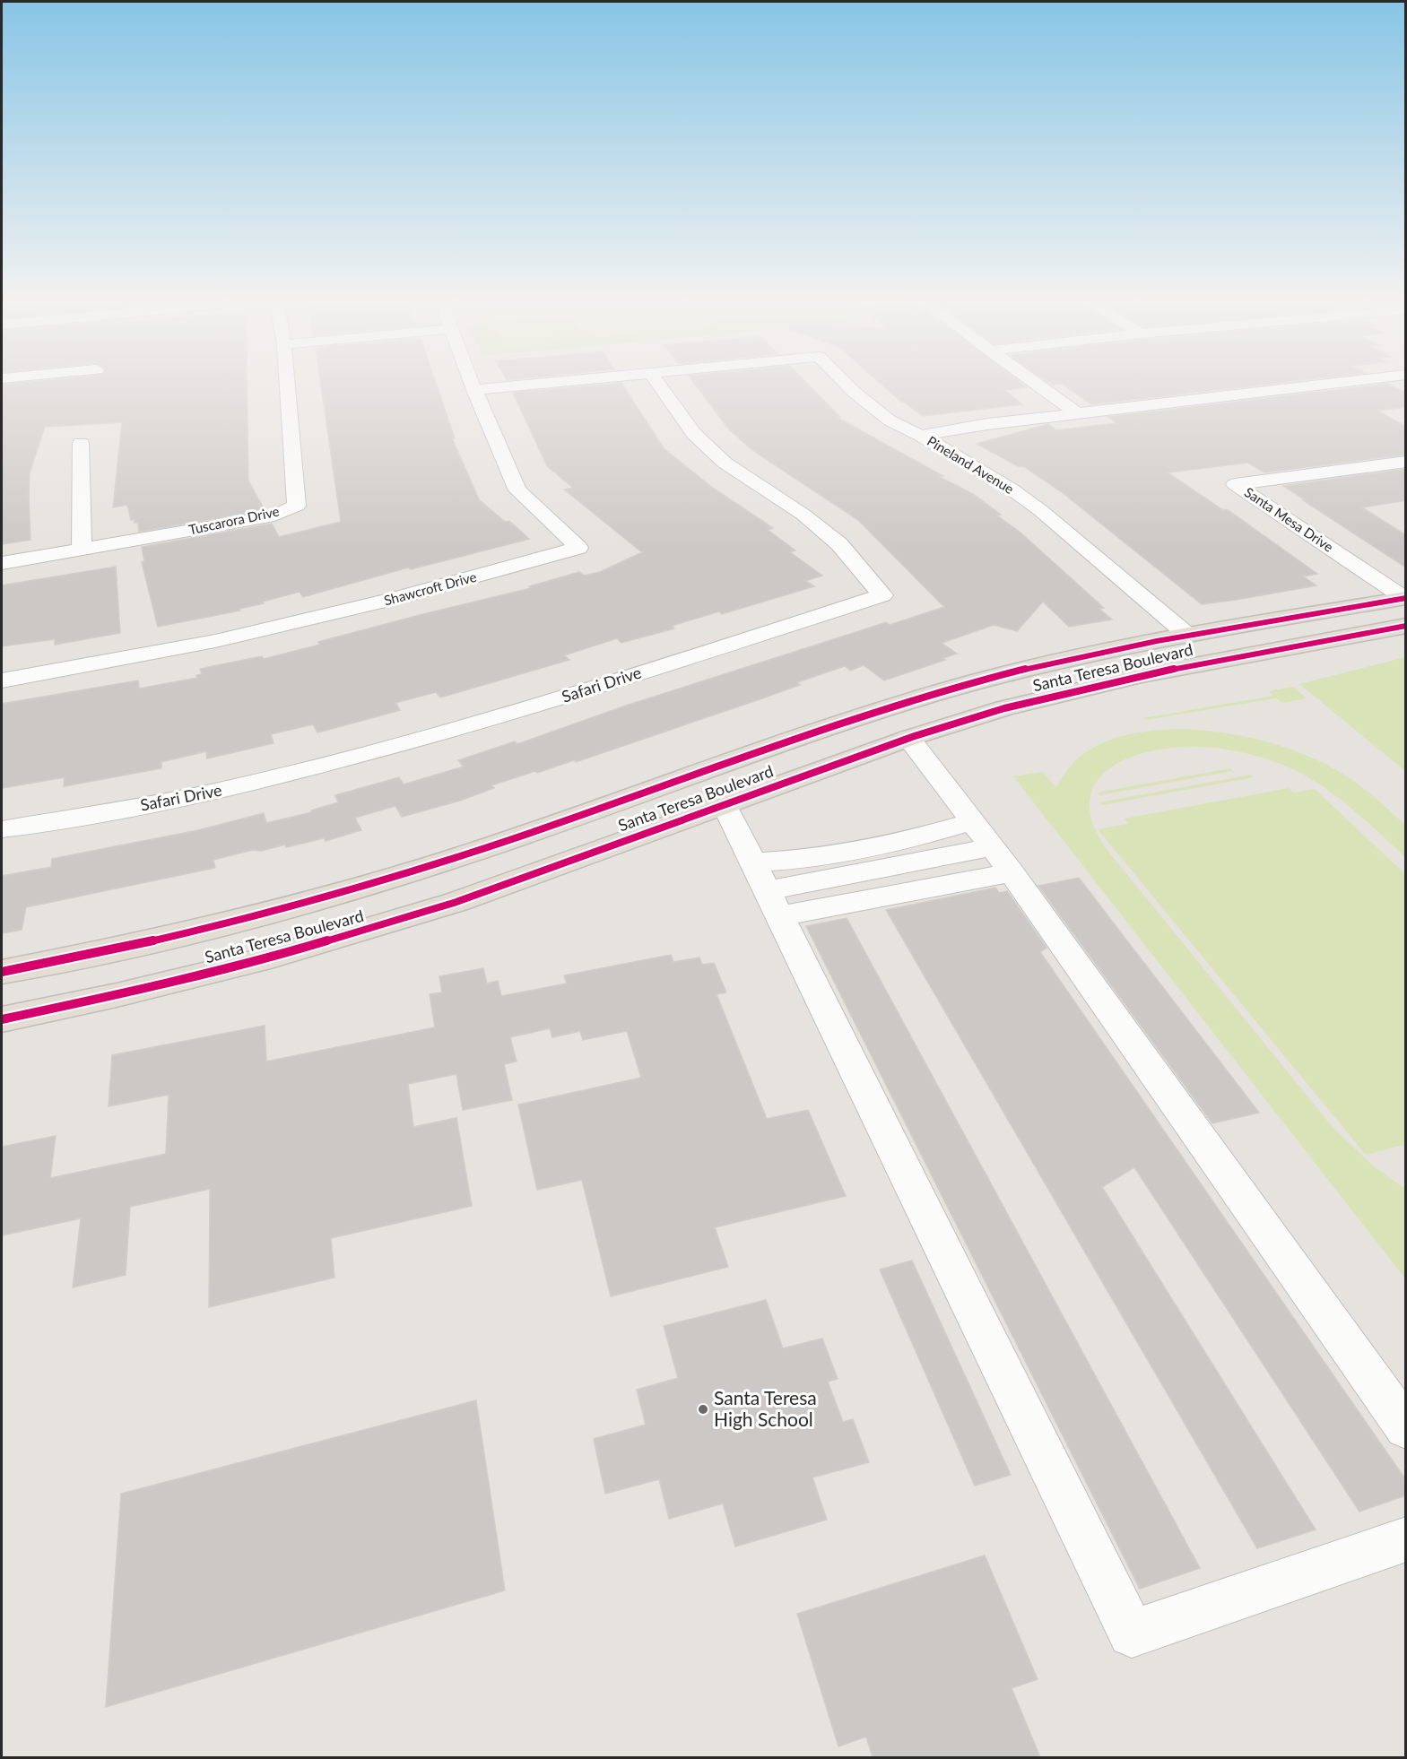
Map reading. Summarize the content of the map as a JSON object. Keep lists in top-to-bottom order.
{
  "streets": {
    "main road": ["Santa Teresa Boulevard"],
    "street": [
      "Pineland Avenue",
      "Santa Mesa Drive",
      "Tuscarora Drive",
      "Shawcroft Drive",
      "Safari Drive"
    ]
  },
  "crossings": [
    ["Pineland Avenue", "Shawcroft Drive"],
    ["Pineland Avenue", "Santa Teresa Boulevard"],
    ["Santa Mesa Drive", "Santa Teresa Boulevard"]
  ],
  "places": ["Santa Teresa High School"]
}
